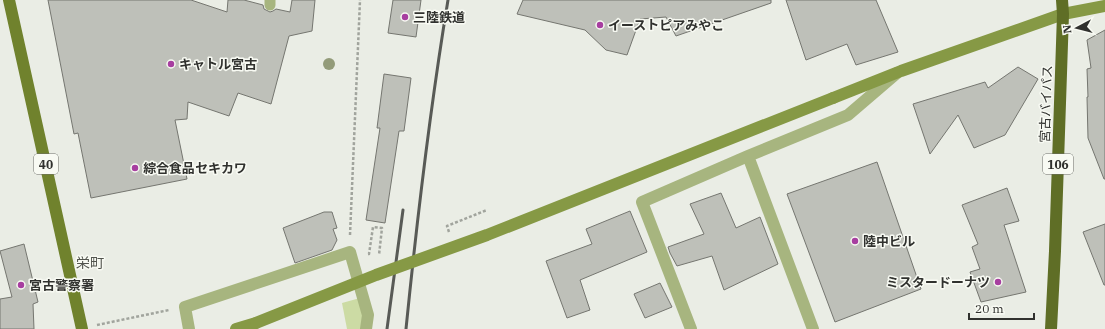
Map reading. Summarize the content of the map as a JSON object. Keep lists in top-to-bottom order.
{
  "streets": {
    "highway": ["宮古バイパス", "106"],
    "main road": ["40"]
  },
  "districts": ["栄町"],
  "places": [
    "三陸鉄道",
    "イーストピアみやこ",
    "キャトル宮古",
    "綜合食品セキカワ",
    "陸中ビル",
    "ミスタードーナツ",
    "宮古警察署"
  ],
  "scale_bar": "20 m",
  "north": "left"
}
